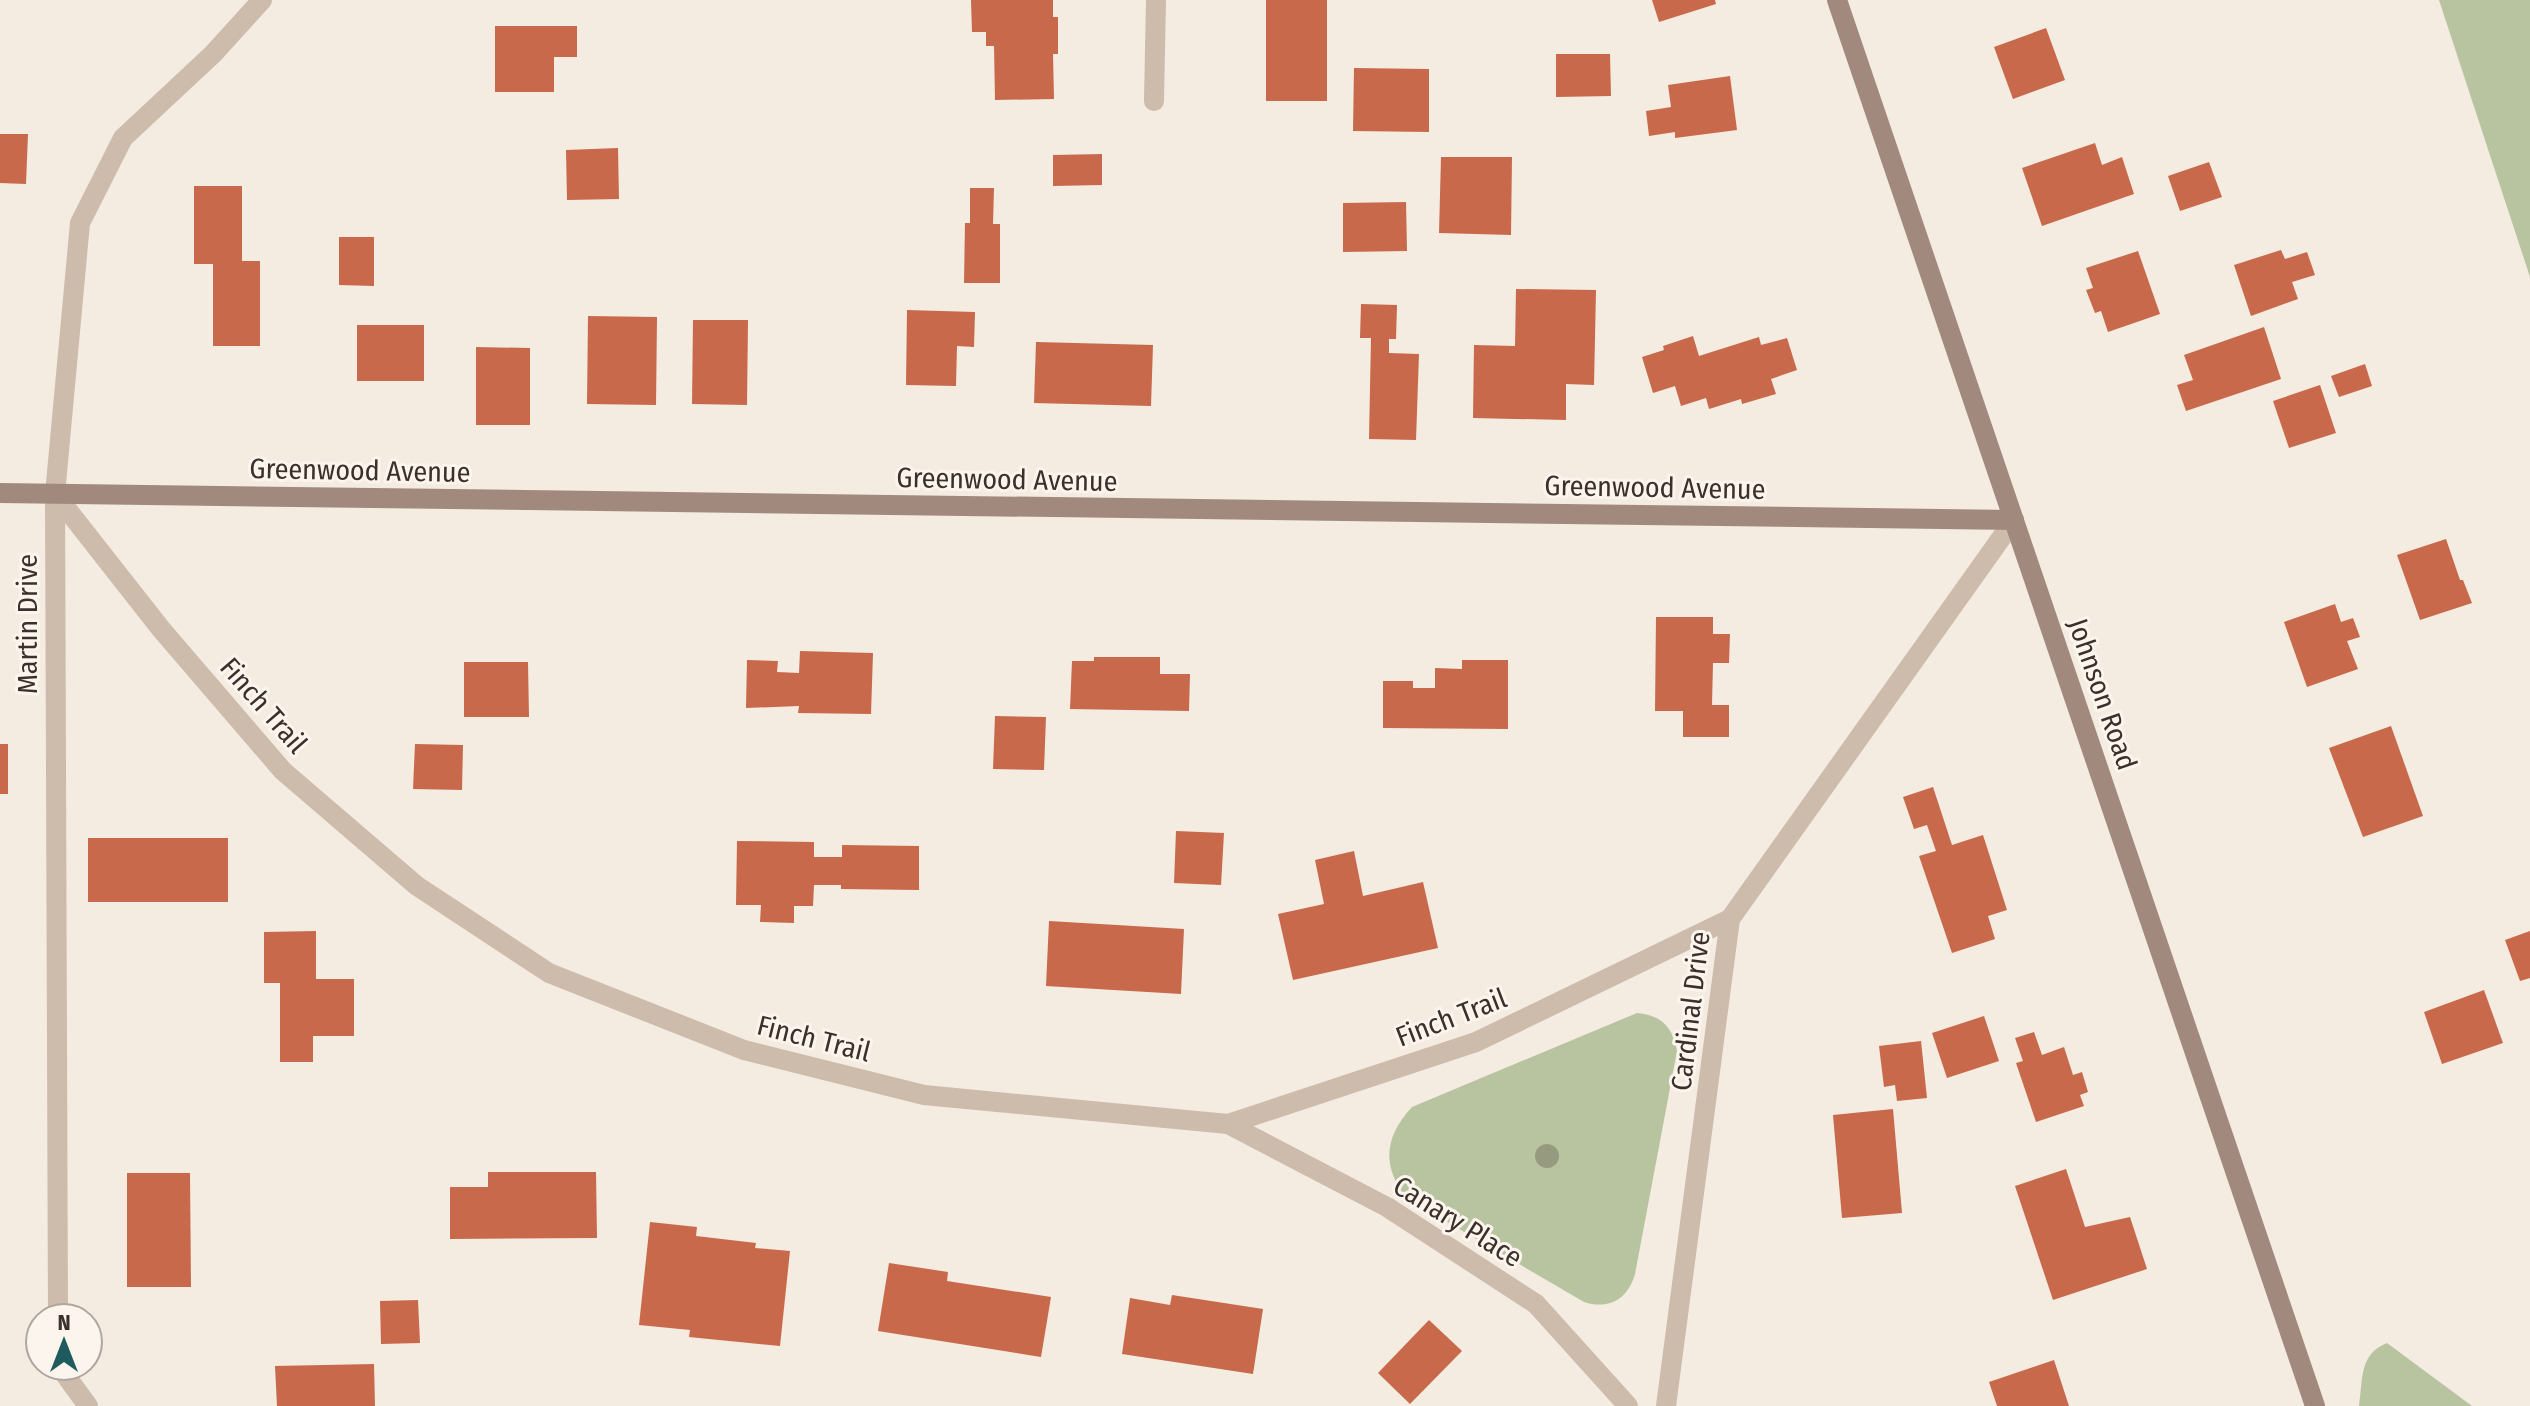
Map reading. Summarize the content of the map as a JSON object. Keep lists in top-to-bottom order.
{
  "streets": {
    "street": [
      "Greenwood Avenue",
      "Martin Drive",
      "Johnson Road",
      "Finch Trail",
      "Cardinal Drive",
      "Canary Place"
    ]
  },
  "crossings": [
    ["Greenwood Avenue", "Martin Drive"],
    ["Greenwood Avenue", "Johnson Road"],
    ["Greenwood Avenue", "Finch Trail"],
    ["Greenwood Avenue", "Cardinal Drive"],
    ["Martin Drive", "Finch Trail"],
    ["Johnson Road", "Cardinal Drive"],
    ["Finch Trail", "Cardinal Drive"],
    ["Finch Trail", "Canary Place"]
  ],
  "north": "top"
}
